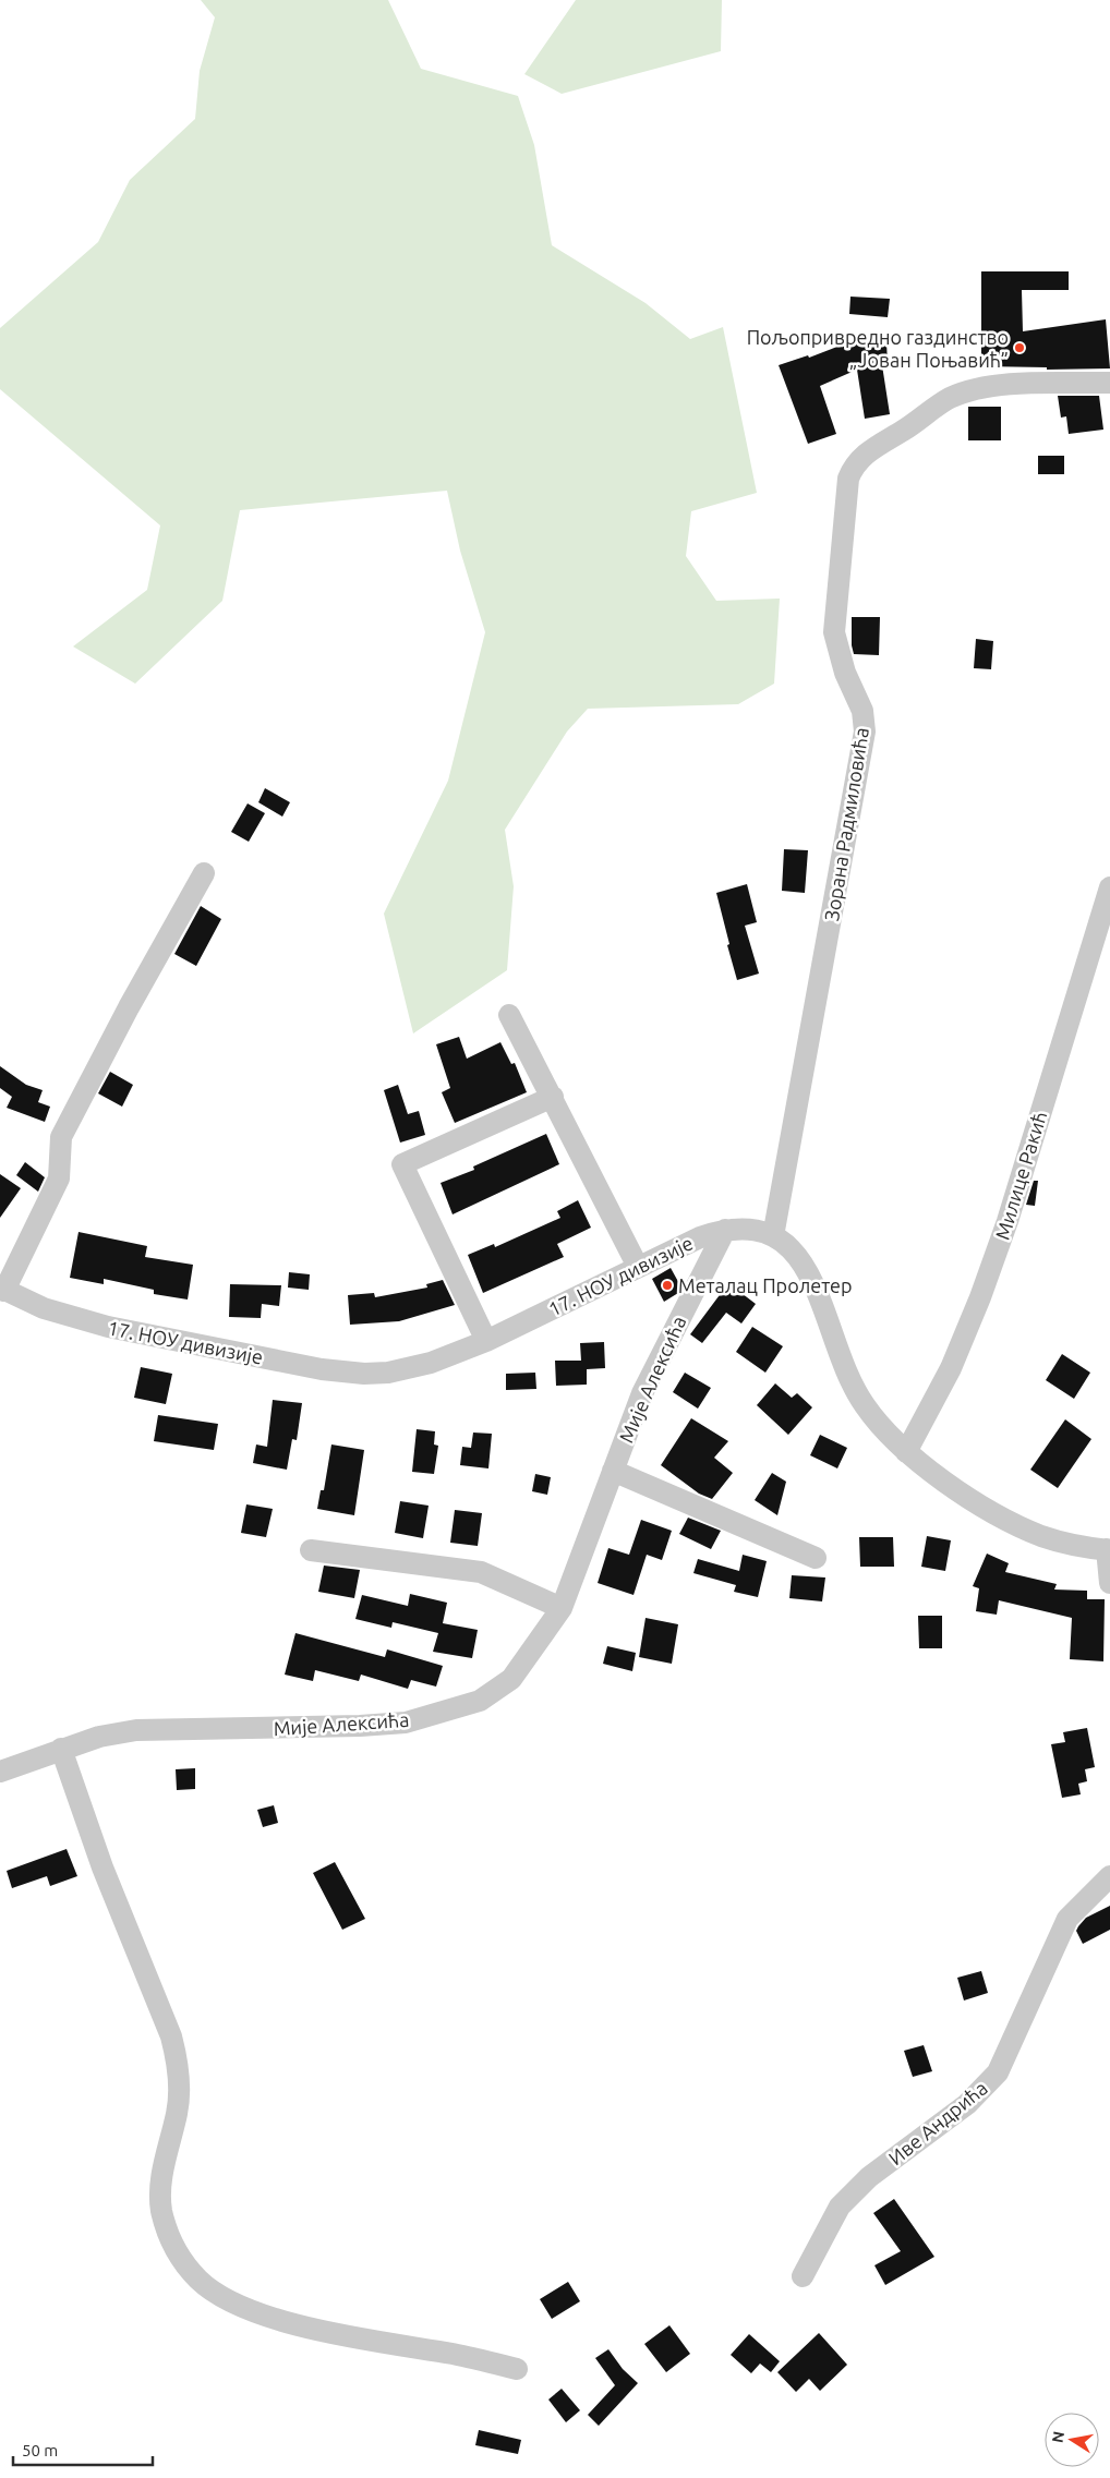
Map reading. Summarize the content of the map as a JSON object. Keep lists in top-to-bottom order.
{
  "streets": {
    "street": [
      "Зорана Радмиловића",
      "Милице Ракић",
      "17. НОУ дивизије",
      "Мије Алексића",
      "Иве Андрића"
    ]
  },
  "crossings": [
    ["Зорана Радмиловића", "17. НОУ дивизије"],
    ["Милице Ракић", "17. НОУ дивизије"],
    ["17. НОУ дивизије", "Мије Алексића"]
  ],
  "places": ["Пољопривредно газдинство „Јован Поњавић”", "Металац Пролетер"],
  "scale_bar": "50 m",
  "north": "left"
}
